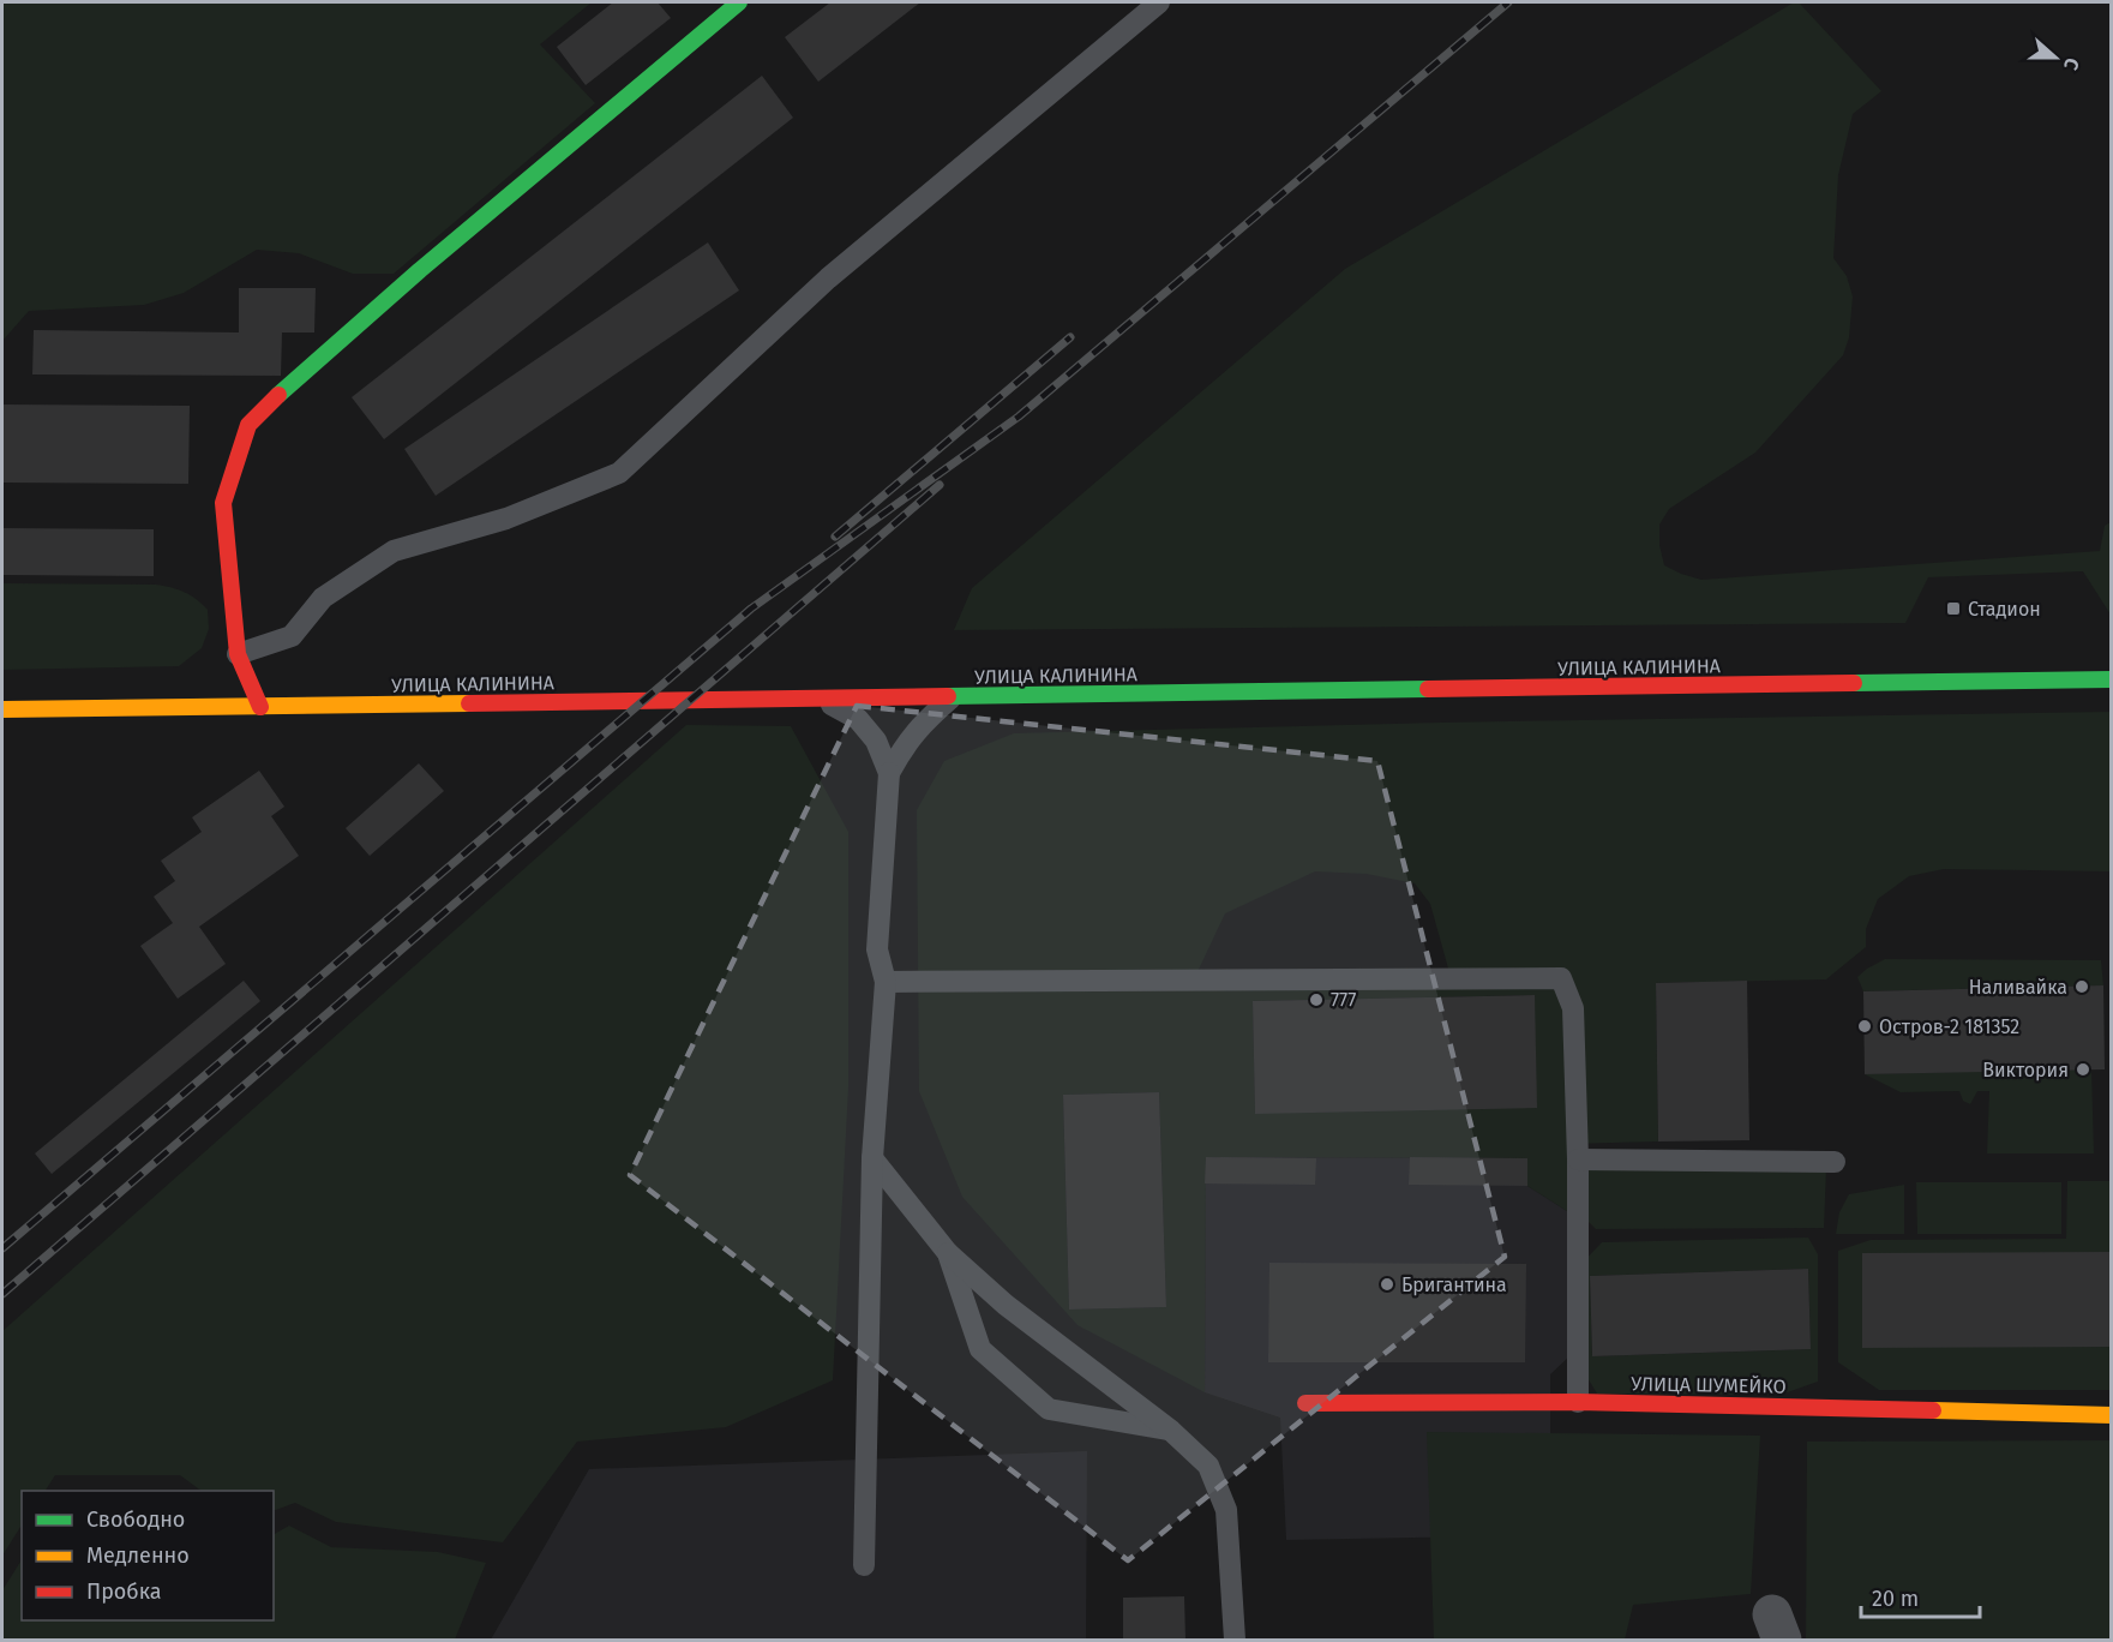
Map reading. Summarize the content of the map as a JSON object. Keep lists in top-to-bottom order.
{
  "streets": {
    "main road": ["УЛИЦА КАЛИНИНА", "УЛИЦА ШУМЕЙКО"]
  },
  "places": {
    "transit": ["Стадион"],
    "other": [
      "Наливайка",
      "777",
      "Остров-2 181352",
      "Виктория",
      "Бригантина"
    ]
  },
  "legend": ["Свободно", "Медленно", "Пробка"],
  "scale_bar": "20 m",
  "north": "right"
}
